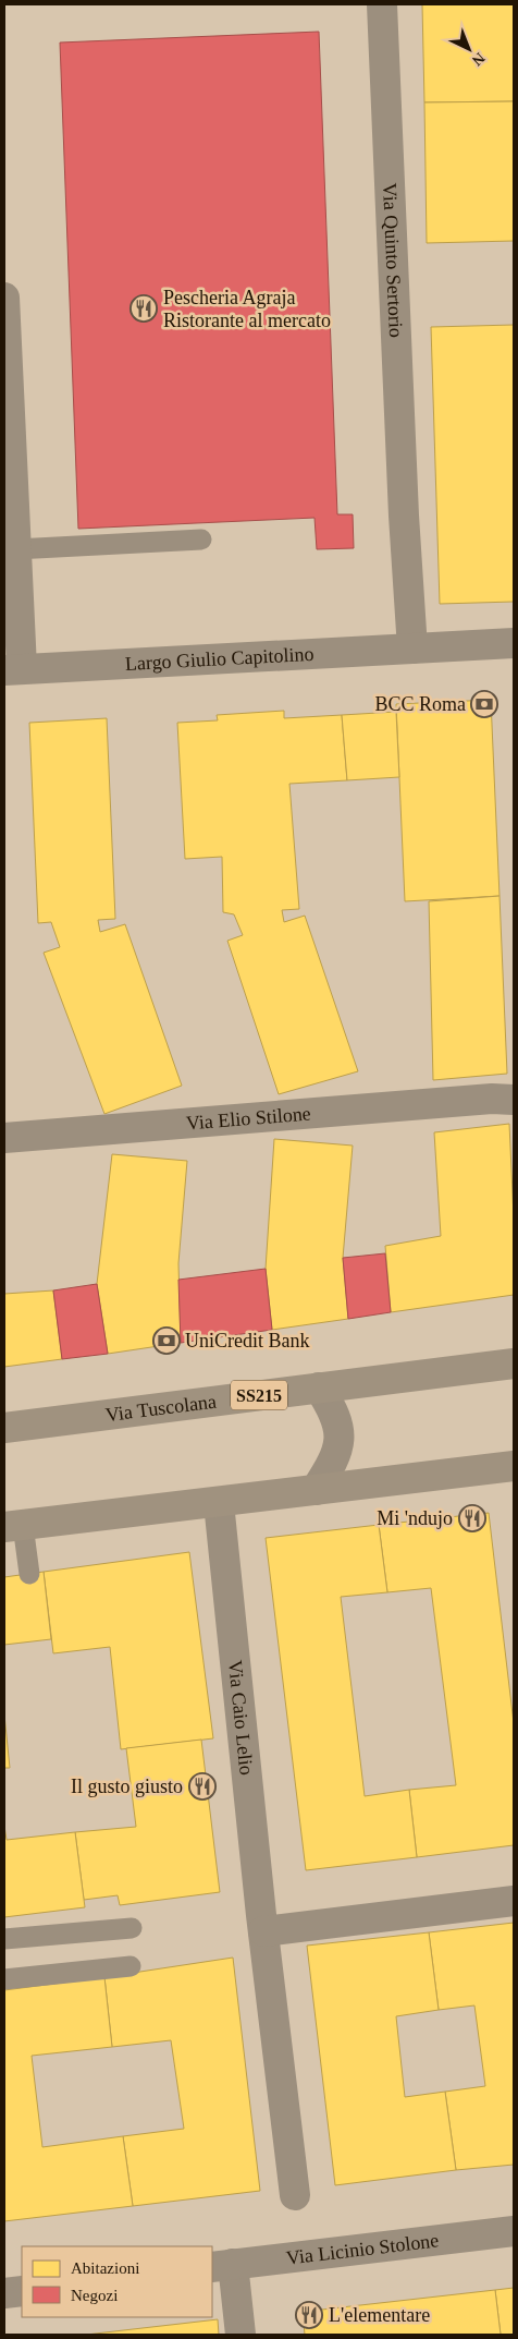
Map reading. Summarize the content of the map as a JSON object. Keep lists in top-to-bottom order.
{
  "streets": {
    "main road": ["SS215", "Via Tuscolana"],
    "street": [
      "Via Quinto Sertorio",
      "Largo Giulio Capitolino",
      "Via Elio Stilone",
      "Via Caio Lelio",
      "Via Licinio Stolone"
    ]
  },
  "crossings": [
    ["Via Quinto Sertorio", "Largo Giulio Capitolino"]
  ],
  "places": {
    "restaurant": [
      "Pescheria Agraja Ristorante al mercato",
      "Mi 'ndujo",
      "Il gusto giusto",
      "L'elementare"
    ],
    "bank": ["BCC Roma", "UniCredit Bank"]
  },
  "legend": ["Abitazioni", "Negozi"],
  "north": "bottom right"
}
